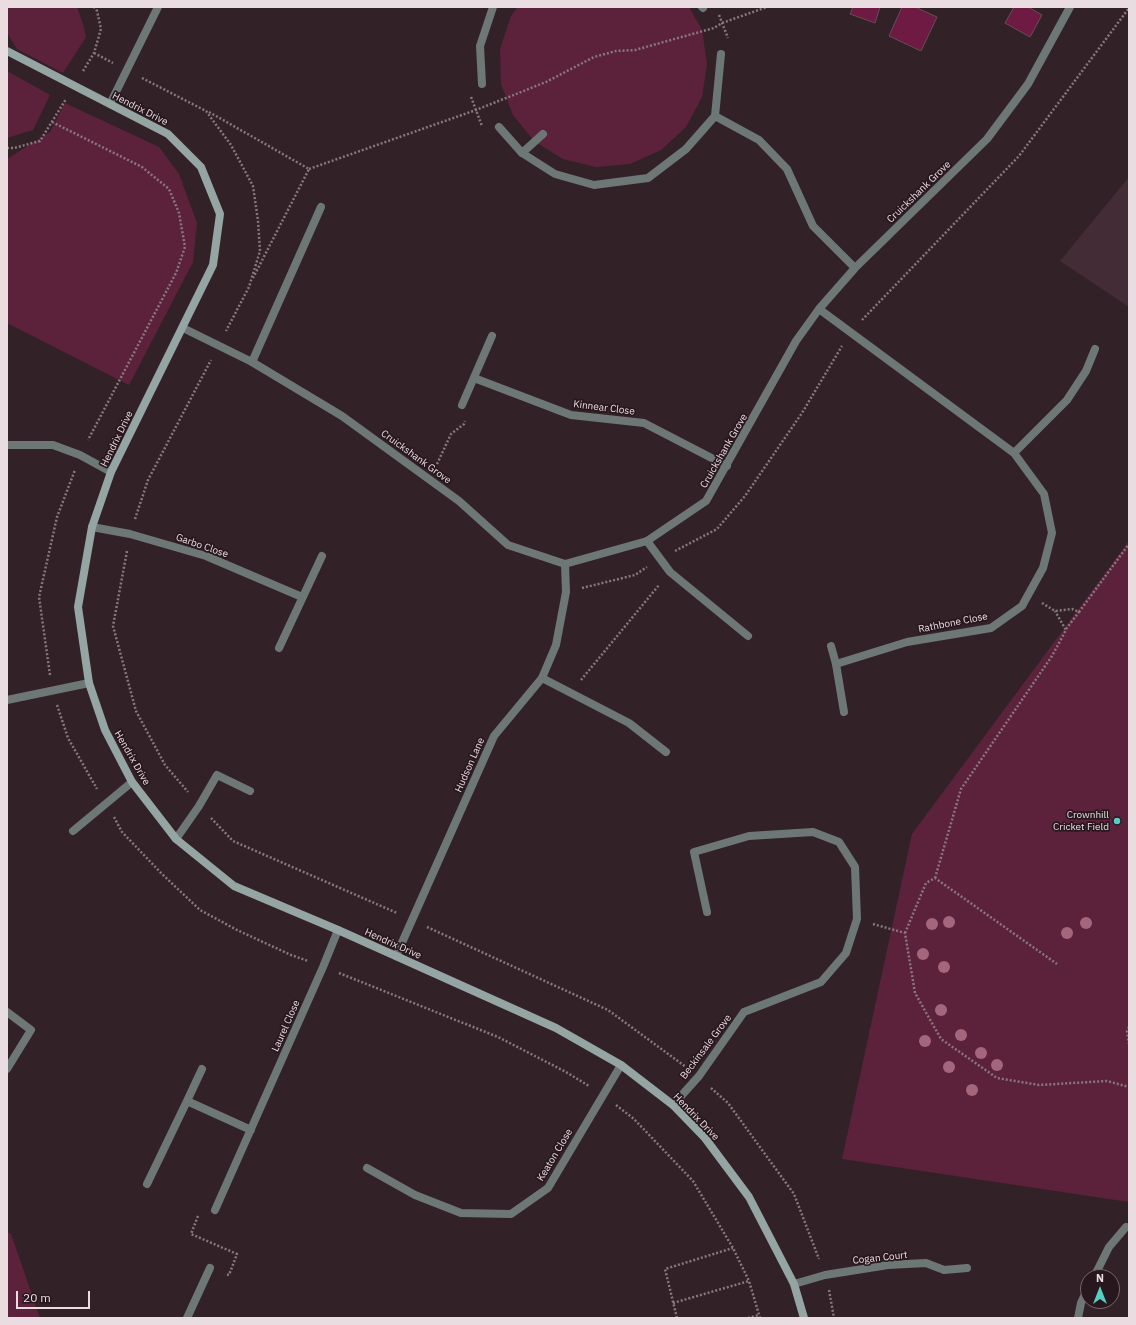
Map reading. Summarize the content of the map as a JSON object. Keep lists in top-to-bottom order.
{
  "streets": {
    "street": [
      "Hendrix Drive",
      "Cruickshank Grove",
      "Kinnear Close",
      "Garbo Close",
      "Rathbone Close",
      "Hudson Lane",
      "Laurel Close",
      "Beckinsale Grove",
      "Keaton Close",
      "Cogan Court"
    ]
  },
  "crossings": [
    ["Hendrix Drive", "Cruickshank Grove"],
    ["Hendrix Drive", "Garbo Close"],
    ["Hendrix Drive", "Hudson Lane"],
    ["Hendrix Drive", "Laurel Close"],
    ["Hendrix Drive", "Beckinsale Grove"],
    ["Hendrix Drive", "Keaton Close"],
    ["Hendrix Drive", "Cogan Court"],
    ["Cruickshank Grove", "Kinnear Close"],
    ["Cruickshank Grove", "Rathbone Close"],
    ["Cruickshank Grove", "Hudson Lane"]
  ],
  "places": ["Crownhill Cricket Field"],
  "scale_bar": "20 m",
  "north": "top"
}
